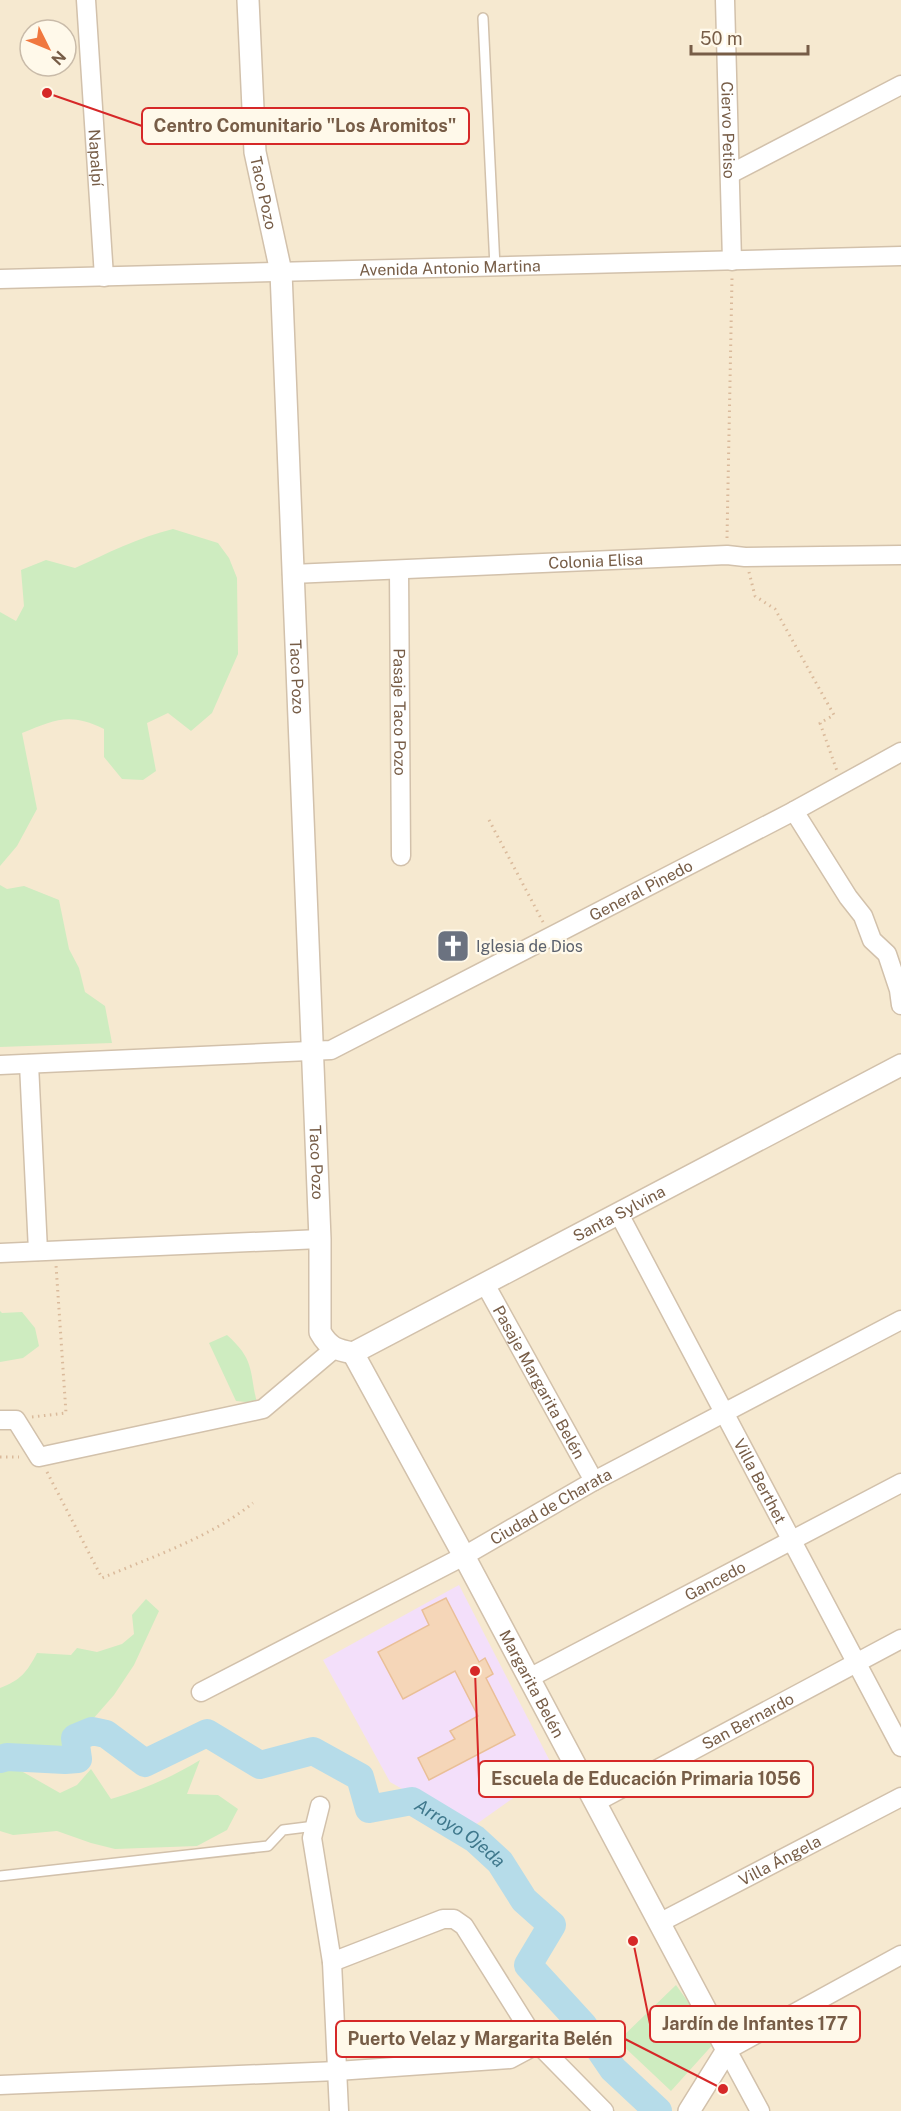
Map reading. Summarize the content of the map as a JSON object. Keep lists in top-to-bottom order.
{
  "streets": {
    "street": [
      "Ciervo Petiso",
      "Napalpí",
      "Taco Pozo",
      "Avenida Antonio Martina",
      "Colonia Elisa",
      "Pasaje Taco Pozo",
      "General Pinedo",
      "Santa Sylvina",
      "Pasaje Margarita Belén",
      "Villa Berthet",
      "Ciudad de Charata",
      "Gancedo",
      "Margarita Belén",
      "San Bernardo",
      "Villa Ángela"
    ]
  },
  "crossings": [
    ["Ciervo Petiso", "Avenida Antonio Martina"],
    ["Napalpí", "Avenida Antonio Martina"],
    ["Taco Pozo", "Avenida Antonio Martina"],
    ["Taco Pozo", "Colonia Elisa"],
    ["Taco Pozo", "General Pinedo"],
    ["Taco Pozo", "Santa Sylvina"],
    ["Taco Pozo", "Margarita Belén"],
    ["Colonia Elisa", "Pasaje Taco Pozo"],
    ["Santa Sylvina", "Pasaje Margarita Belén"],
    ["Santa Sylvina", "Villa Berthet"],
    ["Santa Sylvina", "Margarita Belén"],
    ["Pasaje Margarita Belén", "Ciudad de Charata"],
    ["Villa Berthet", "Ciudad de Charata"],
    ["Villa Berthet", "Gancedo"],
    ["Villa Berthet", "San Bernardo"],
    ["Ciudad de Charata", "Margarita Belén"],
    ["Gancedo", "Margarita Belén"],
    ["Margarita Belén", "San Bernardo"],
    ["Margarita Belén", "Villa Ángela"]
  ],
  "water": ["Arroyo Ojeda"],
  "places": {
    "other": [
      "Centro Comunitario \"Los Aromitos\"",
      "Escuela de Educación Primaria 1056",
      "Jardín de Infantes 177",
      "Puerto Velaz y Margarita Belén"
    ],
    "church": ["Iglesia de Dios"]
  },
  "scale_bar": "50 m",
  "north": "bottom right"
}
